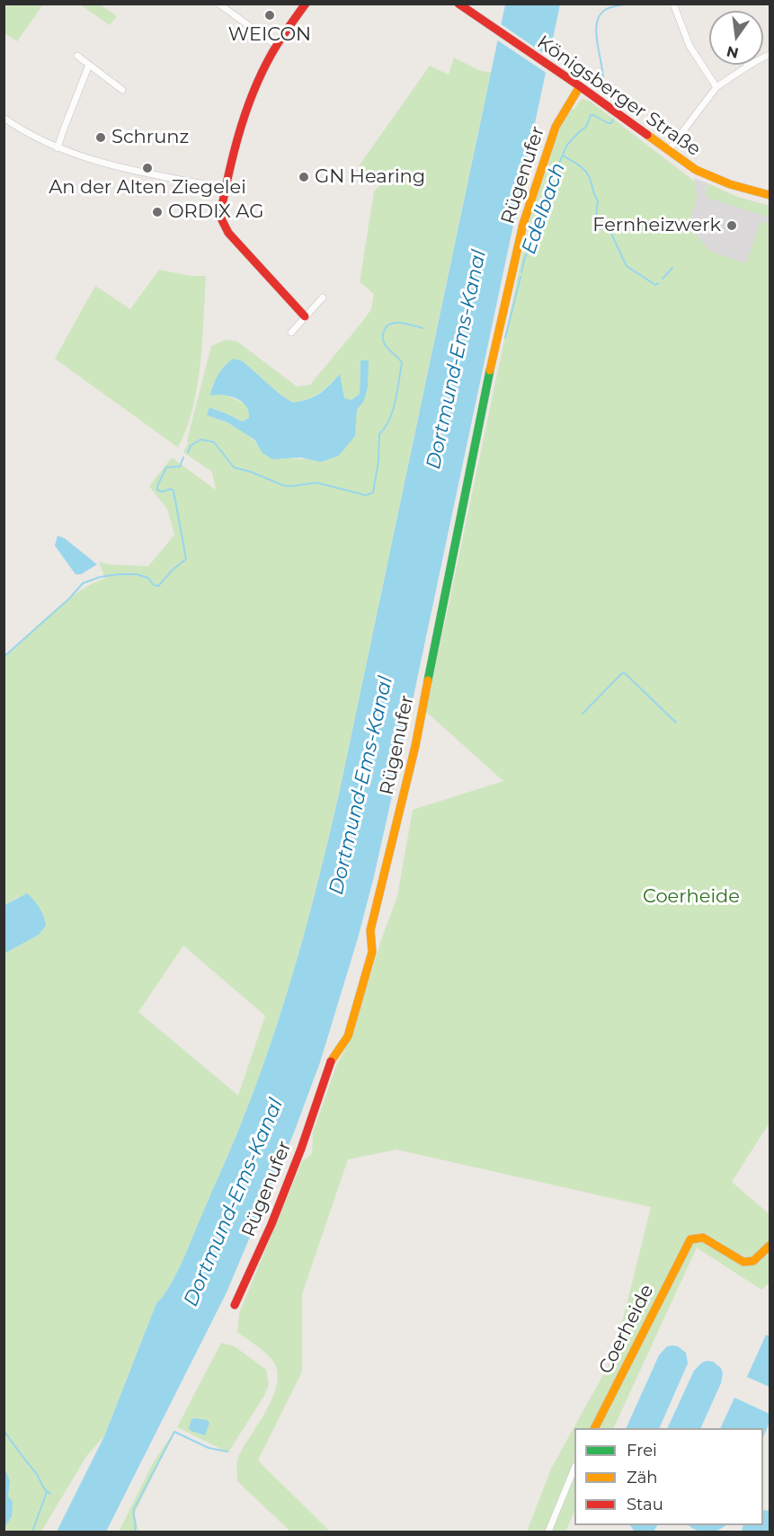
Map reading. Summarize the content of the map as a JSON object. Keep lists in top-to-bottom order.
{
  "streets": {
    "street": ["Königsberger Straße", "Rügenufer", "Coerheide"]
  },
  "crossings": [
    ["Königsberger Straße", "Rügenufer"]
  ],
  "water": ["Edelbach", "Dortmund-Ems-Kanal"],
  "parks": ["Coerheide"],
  "places": [
    "WEICON",
    "Schrunz",
    "An der Alten Ziegelei",
    "GN Hearing",
    "ORDIX AG",
    "Fernheizwerk"
  ],
  "legend": ["Frei", "Zäh", "Stau"],
  "north": "bottom"
}
